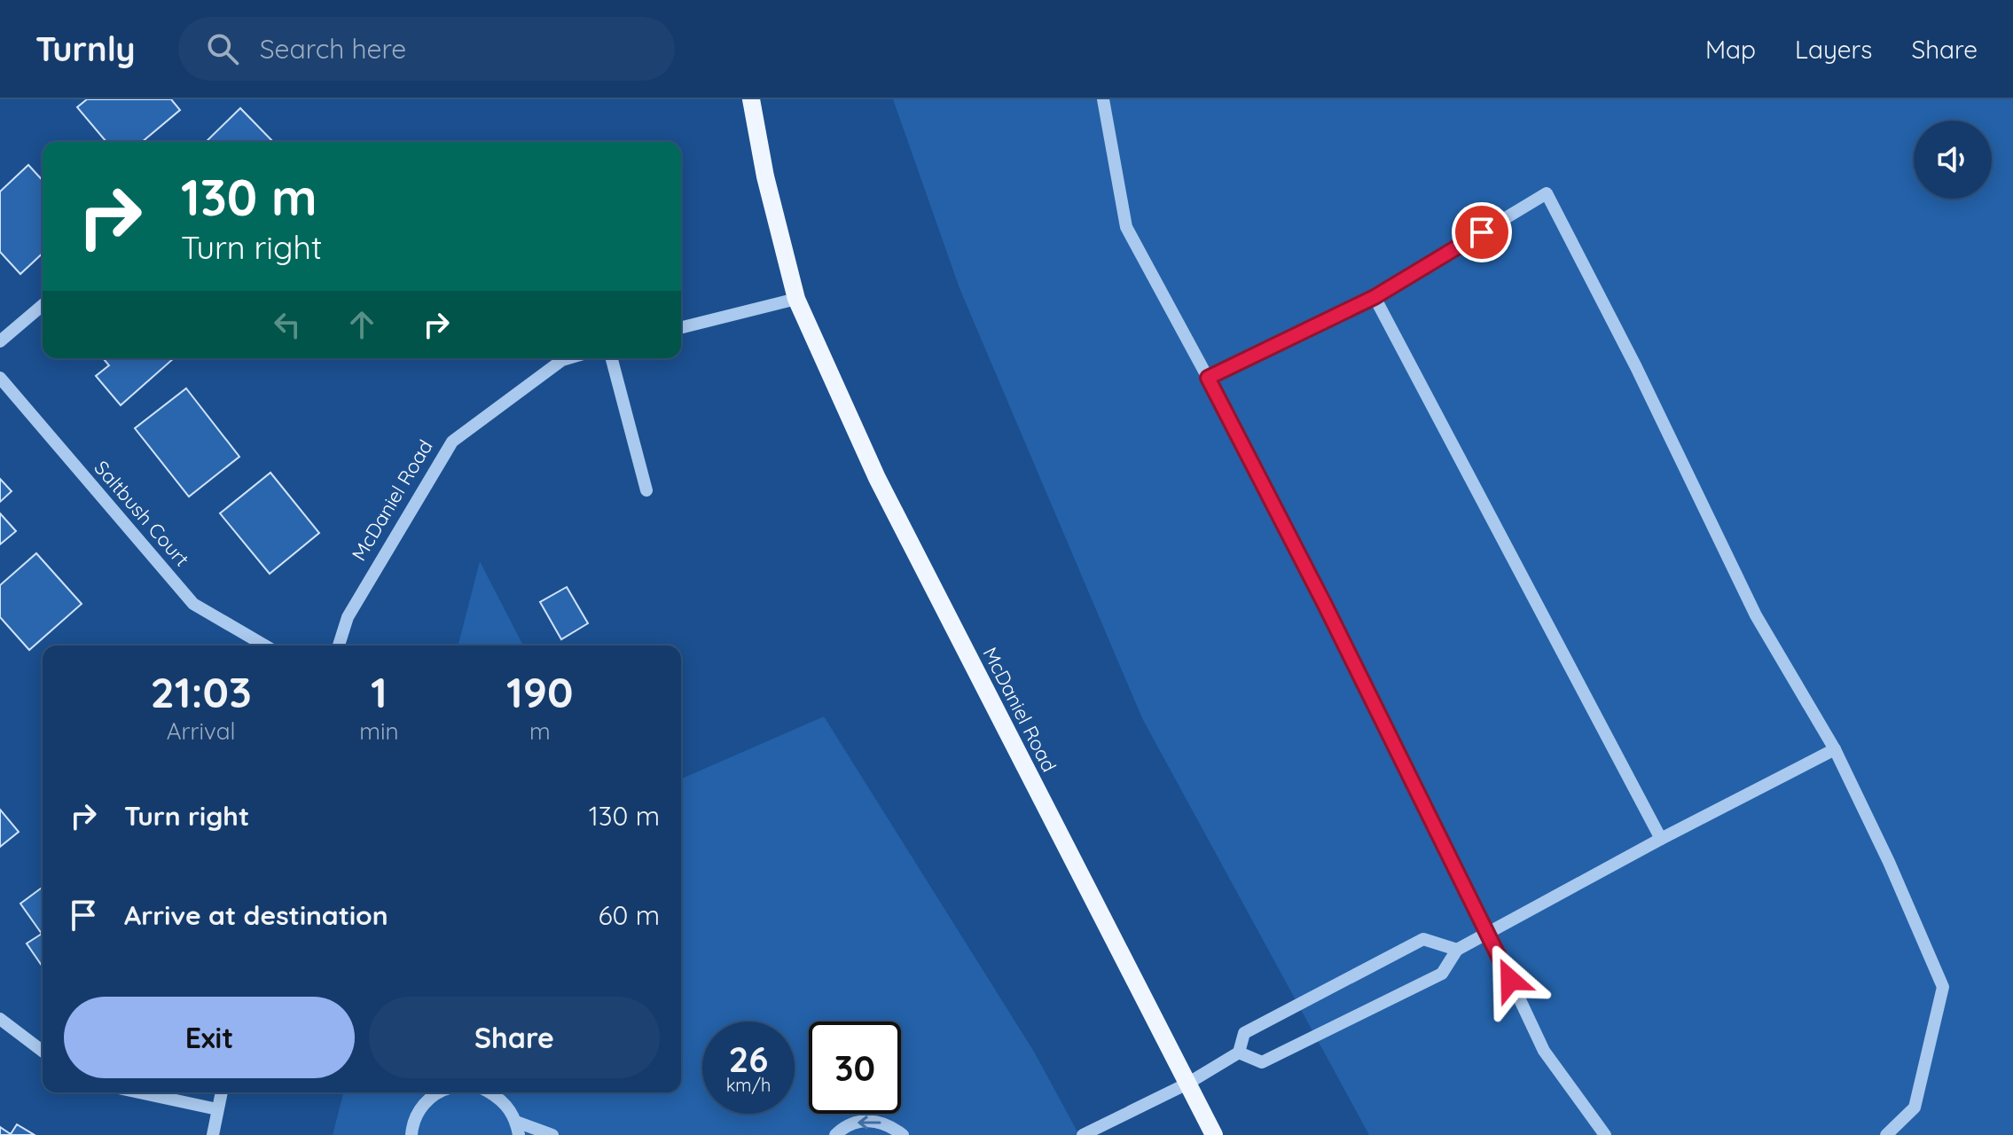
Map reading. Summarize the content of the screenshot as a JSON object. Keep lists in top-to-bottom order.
{
  "streets": {
    "main road": ["McDaniel Road"],
    "street": ["Saltbush Court"]
  },
  "page": {
    "header": "Turnly",
    "search": "Search here",
    "nav": ["Map", "Layers", "Share"],
    "turn": ["130 m", "Turn right"],
    "eta": [
      "21:03",
      "Arrival",
      "1",
      "min",
      "190",
      "m"
    ],
    "list": [
      {
        "name": "Turn right",
        "value": "130 m"
      },
      {
        "name": "Arrive at destination",
        "value": "60 m"
      }
    ],
    "buttons": ["Exit", "Share"],
    "speed": "26 km/h",
    "limit": "30"
  }
}
